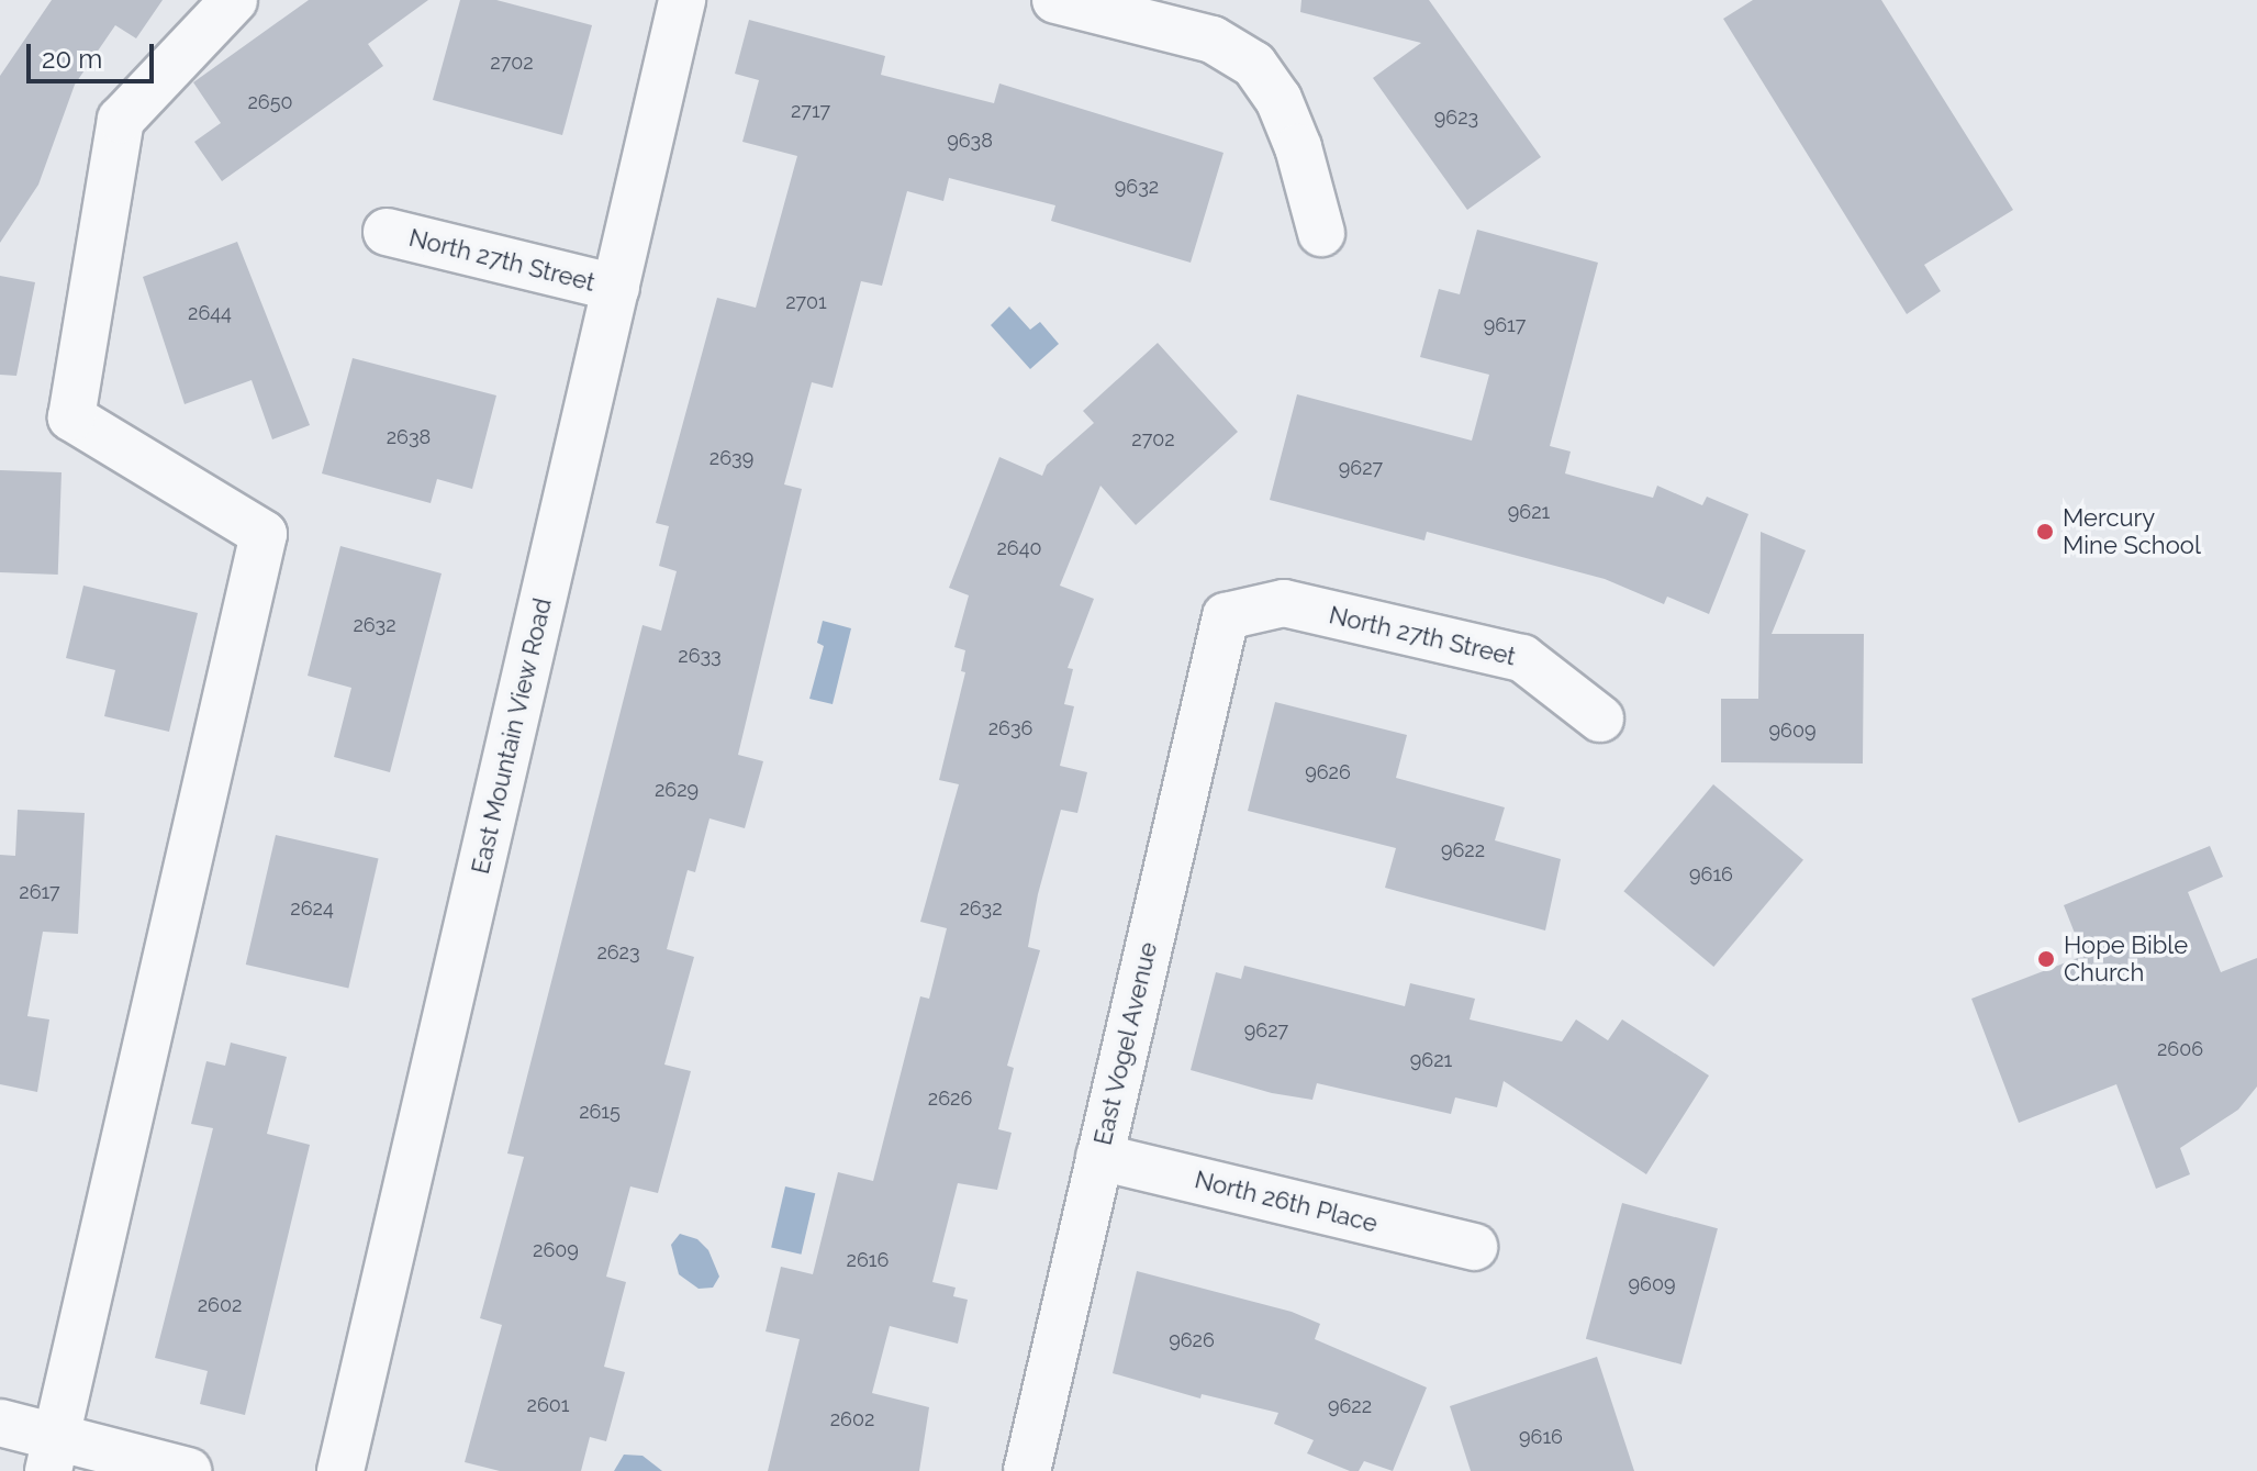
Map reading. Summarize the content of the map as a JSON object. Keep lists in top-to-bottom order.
{
  "streets": {
    "street": [
      "North 27th Street",
      "East Mountain View Road",
      "East Vogel Avenue",
      "North 26th Place"
    ]
  },
  "crossings": [
    ["North 27th Street", "East Mountain View Road"],
    ["North 27th Street", "East Vogel Avenue"],
    ["East Vogel Avenue", "North 26th Place"]
  ],
  "places": ["Mercury Mine School", "Hope Bible Church"],
  "house_numbers": [
    "2702",
    "2650",
    "2717",
    "9623",
    "9638",
    "9632",
    "2701",
    "2644",
    "9617",
    "2638",
    "2702",
    "2639",
    "9627",
    "9621",
    "2640",
    "2632",
    "2633",
    "2636",
    "9609",
    "9626",
    "2629",
    "9622",
    "9616",
    "2617",
    "2624",
    "2632",
    "2623",
    "9627",
    "2606",
    "9621",
    "2626",
    "2615",
    "2609",
    "2616",
    "9609",
    "2602",
    "9626",
    "2601",
    "9622",
    "2602",
    "9616"
  ],
  "scale_bar": "20 m"
}
